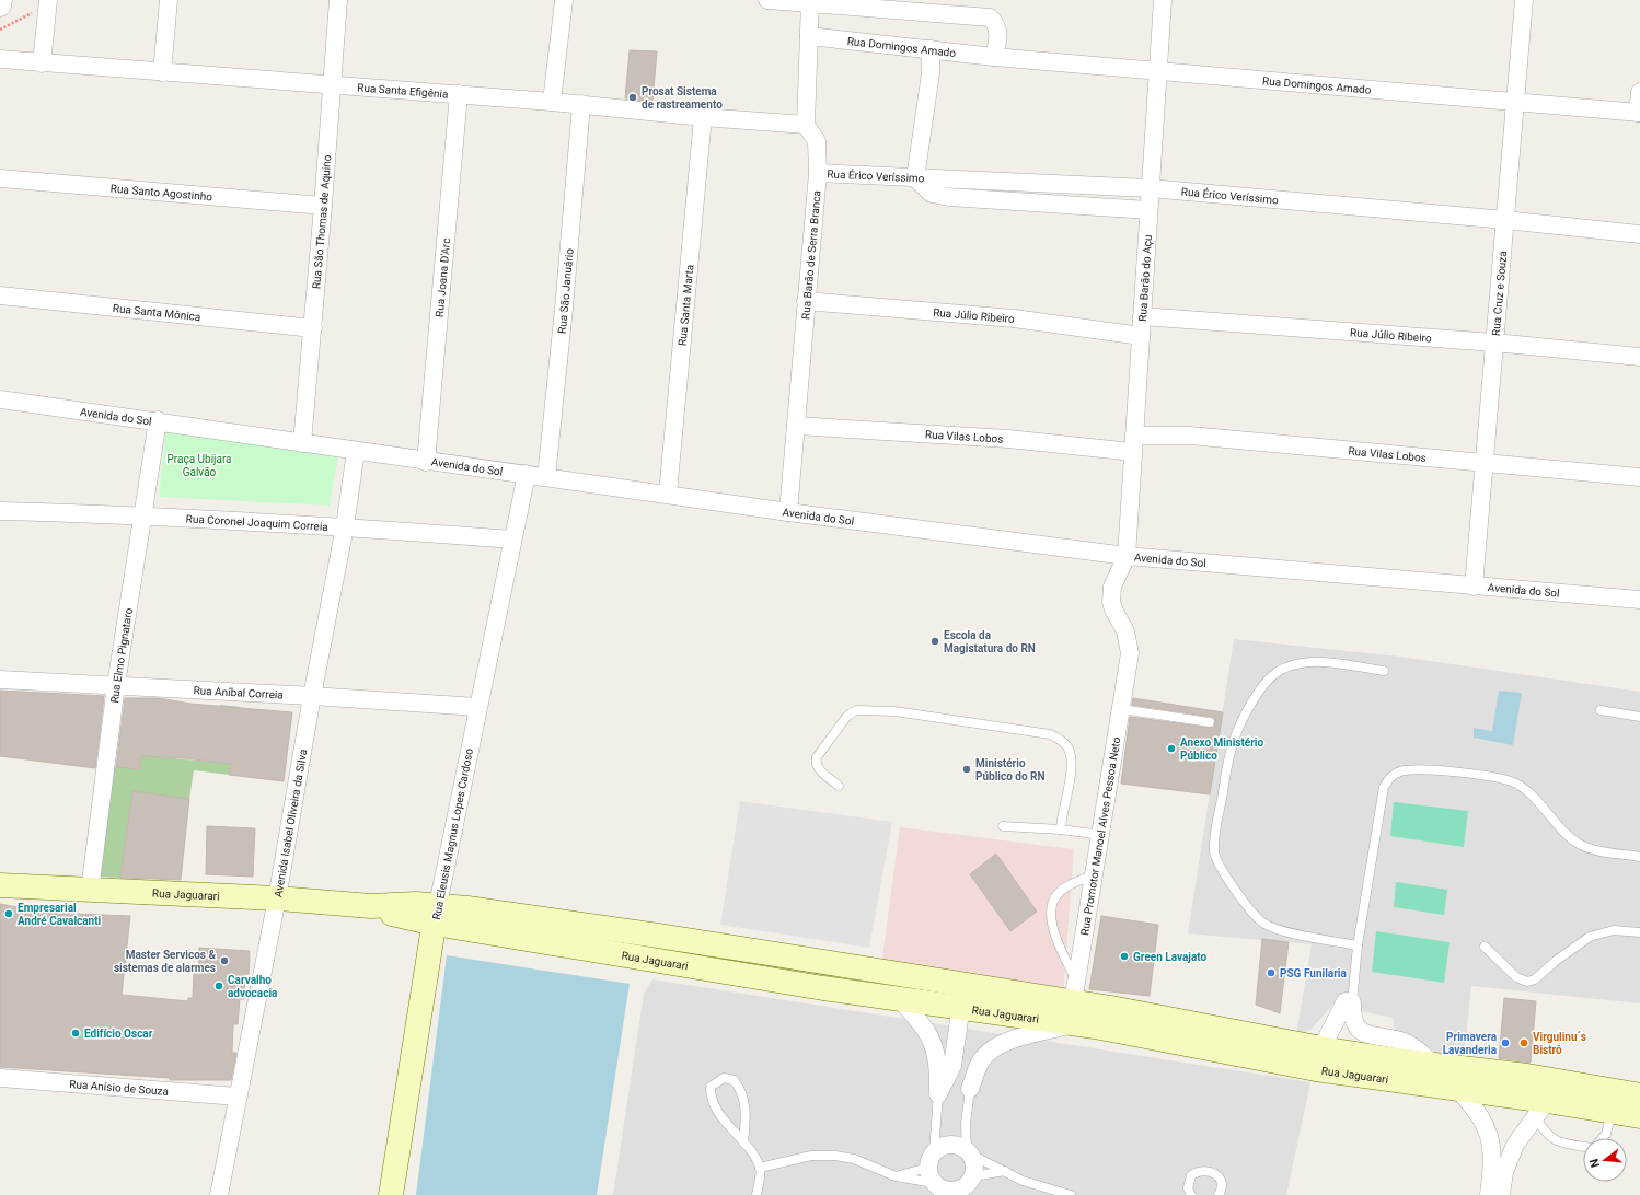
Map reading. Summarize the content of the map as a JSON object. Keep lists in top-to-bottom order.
{
  "streets": {
    "main road": ["Rua Eleusis Magnus Lopes Cardoso", "Rua Jaguarari"],
    "street": [
      "Rua Domingos Amado",
      "Rua Santa Efigênia",
      "Rua Érico Veríssimo",
      "Rua Santo Agostinho",
      "Rua São Thomas de Aquino",
      "Rua Barão de Serra Branca",
      "Rua Joana D'Arc",
      "Rua Barão do Açu",
      "Rua São Januário",
      "Rua Cruz e Souza",
      "Rua Santa Marta",
      "Rua Santa Mônica",
      "Rua Júlio Ribeiro",
      "Avenida do Sol",
      "Rua Vilas Lobos",
      "Rua Coronel Joaquim Correia",
      "Rua Elmo Pignataro",
      "Rua Aníbal Correia",
      "Avenida Isabel Oliveira da Silva",
      "Rua Promotor Manoel Alves Pessoa Neto",
      "Rua Anísio de Souza"
    ]
  },
  "crossings": [
    ["Rua Domingos Amado", "Rua Barão do Açu"],
    ["Rua Domingos Amado", "Rua Cruz e Souza"],
    ["Rua Santa Efigênia", "Rua São Thomas de Aquino"],
    ["Rua Santa Efigênia", "Rua Barão de Serra Branca"],
    ["Rua Santa Efigênia", "Rua Joana D'Arc"],
    ["Rua Santa Efigênia", "Rua São Januário"],
    ["Rua Santa Efigênia", "Rua Santa Marta"],
    ["Rua Érico Veríssimo", "Rua Barão de Serra Branca"],
    ["Rua Érico Veríssimo", "Rua Barão do Açu"],
    ["Rua Érico Veríssimo", "Rua Cruz e Souza"],
    ["Rua Santo Agostinho", "Rua São Thomas de Aquino"],
    ["Rua São Thomas de Aquino", "Rua Santa Mônica"],
    ["Rua São Thomas de Aquino", "Avenida do Sol"],
    ["Rua Barão de Serra Branca", "Rua Júlio Ribeiro"],
    ["Rua Barão de Serra Branca", "Avenida do Sol"],
    ["Rua Barão de Serra Branca", "Rua Vilas Lobos"],
    ["Rua Joana D'Arc", "Avenida do Sol"],
    ["Rua Barão do Açu", "Rua Júlio Ribeiro"],
    ["Rua Barão do Açu", "Avenida do Sol"],
    ["Rua Barão do Açu", "Rua Vilas Lobos"],
    ["Rua Barão do Açu", "Rua Promotor Manoel Alves Pessoa Neto"],
    ["Rua São Januário", "Avenida do Sol"],
    ["Rua Cruz e Souza", "Rua Júlio Ribeiro"],
    ["Rua Cruz e Souza", "Avenida do Sol"],
    ["Rua Cruz e Souza", "Rua Vilas Lobos"],
    ["Rua Santa Marta", "Avenida do Sol"],
    ["Avenida do Sol", "Rua Elmo Pignataro"],
    ["Avenida do Sol", "Avenida Isabel Oliveira da Silva"],
    ["Avenida do Sol", "Rua Eleusis Magnus Lopes Cardoso"],
    ["Avenida do Sol", "Rua Promotor Manoel Alves Pessoa Neto"],
    ["Rua Coronel Joaquim Correia", "Rua Elmo Pignataro"],
    ["Rua Coronel Joaquim Correia", "Avenida Isabel Oliveira da Silva"],
    ["Rua Coronel Joaquim Correia", "Rua Eleusis Magnus Lopes Cardoso"],
    ["Rua Elmo Pignataro", "Rua Aníbal Correia"],
    ["Rua Elmo Pignataro", "Rua Jaguarari"],
    ["Rua Aníbal Correia", "Avenida Isabel Oliveira da Silva"],
    ["Rua Aníbal Correia", "Rua Eleusis Magnus Lopes Cardoso"],
    ["Avenida Isabel Oliveira da Silva", "Rua Jaguarari"],
    ["Avenida Isabel Oliveira da Silva", "Rua Anísio de Souza"],
    ["Rua Eleusis Magnus Lopes Cardoso", "Rua Jaguarari"],
    ["Rua Promotor Manoel Alves Pessoa Neto", "Rua Jaguarari"]
  ],
  "parks": ["Praça Ubijara Galvão"],
  "places": [
    "Prosat Sistema de rastreamento",
    "Escola da Magistatura do RN",
    "Anexo Ministério Público",
    "Ministério Público do RN",
    "Empresarial André Cavalcanti",
    "Green Lavajato",
    "Master Servicos & sistemas de alarmes",
    "PSG Funilaria",
    "Carvalho advocacia",
    "Edifício Oscar",
    "Primavera Lavanderia",
    "Virgulinu´s Bistrô"
  ],
  "north": "left"
}
